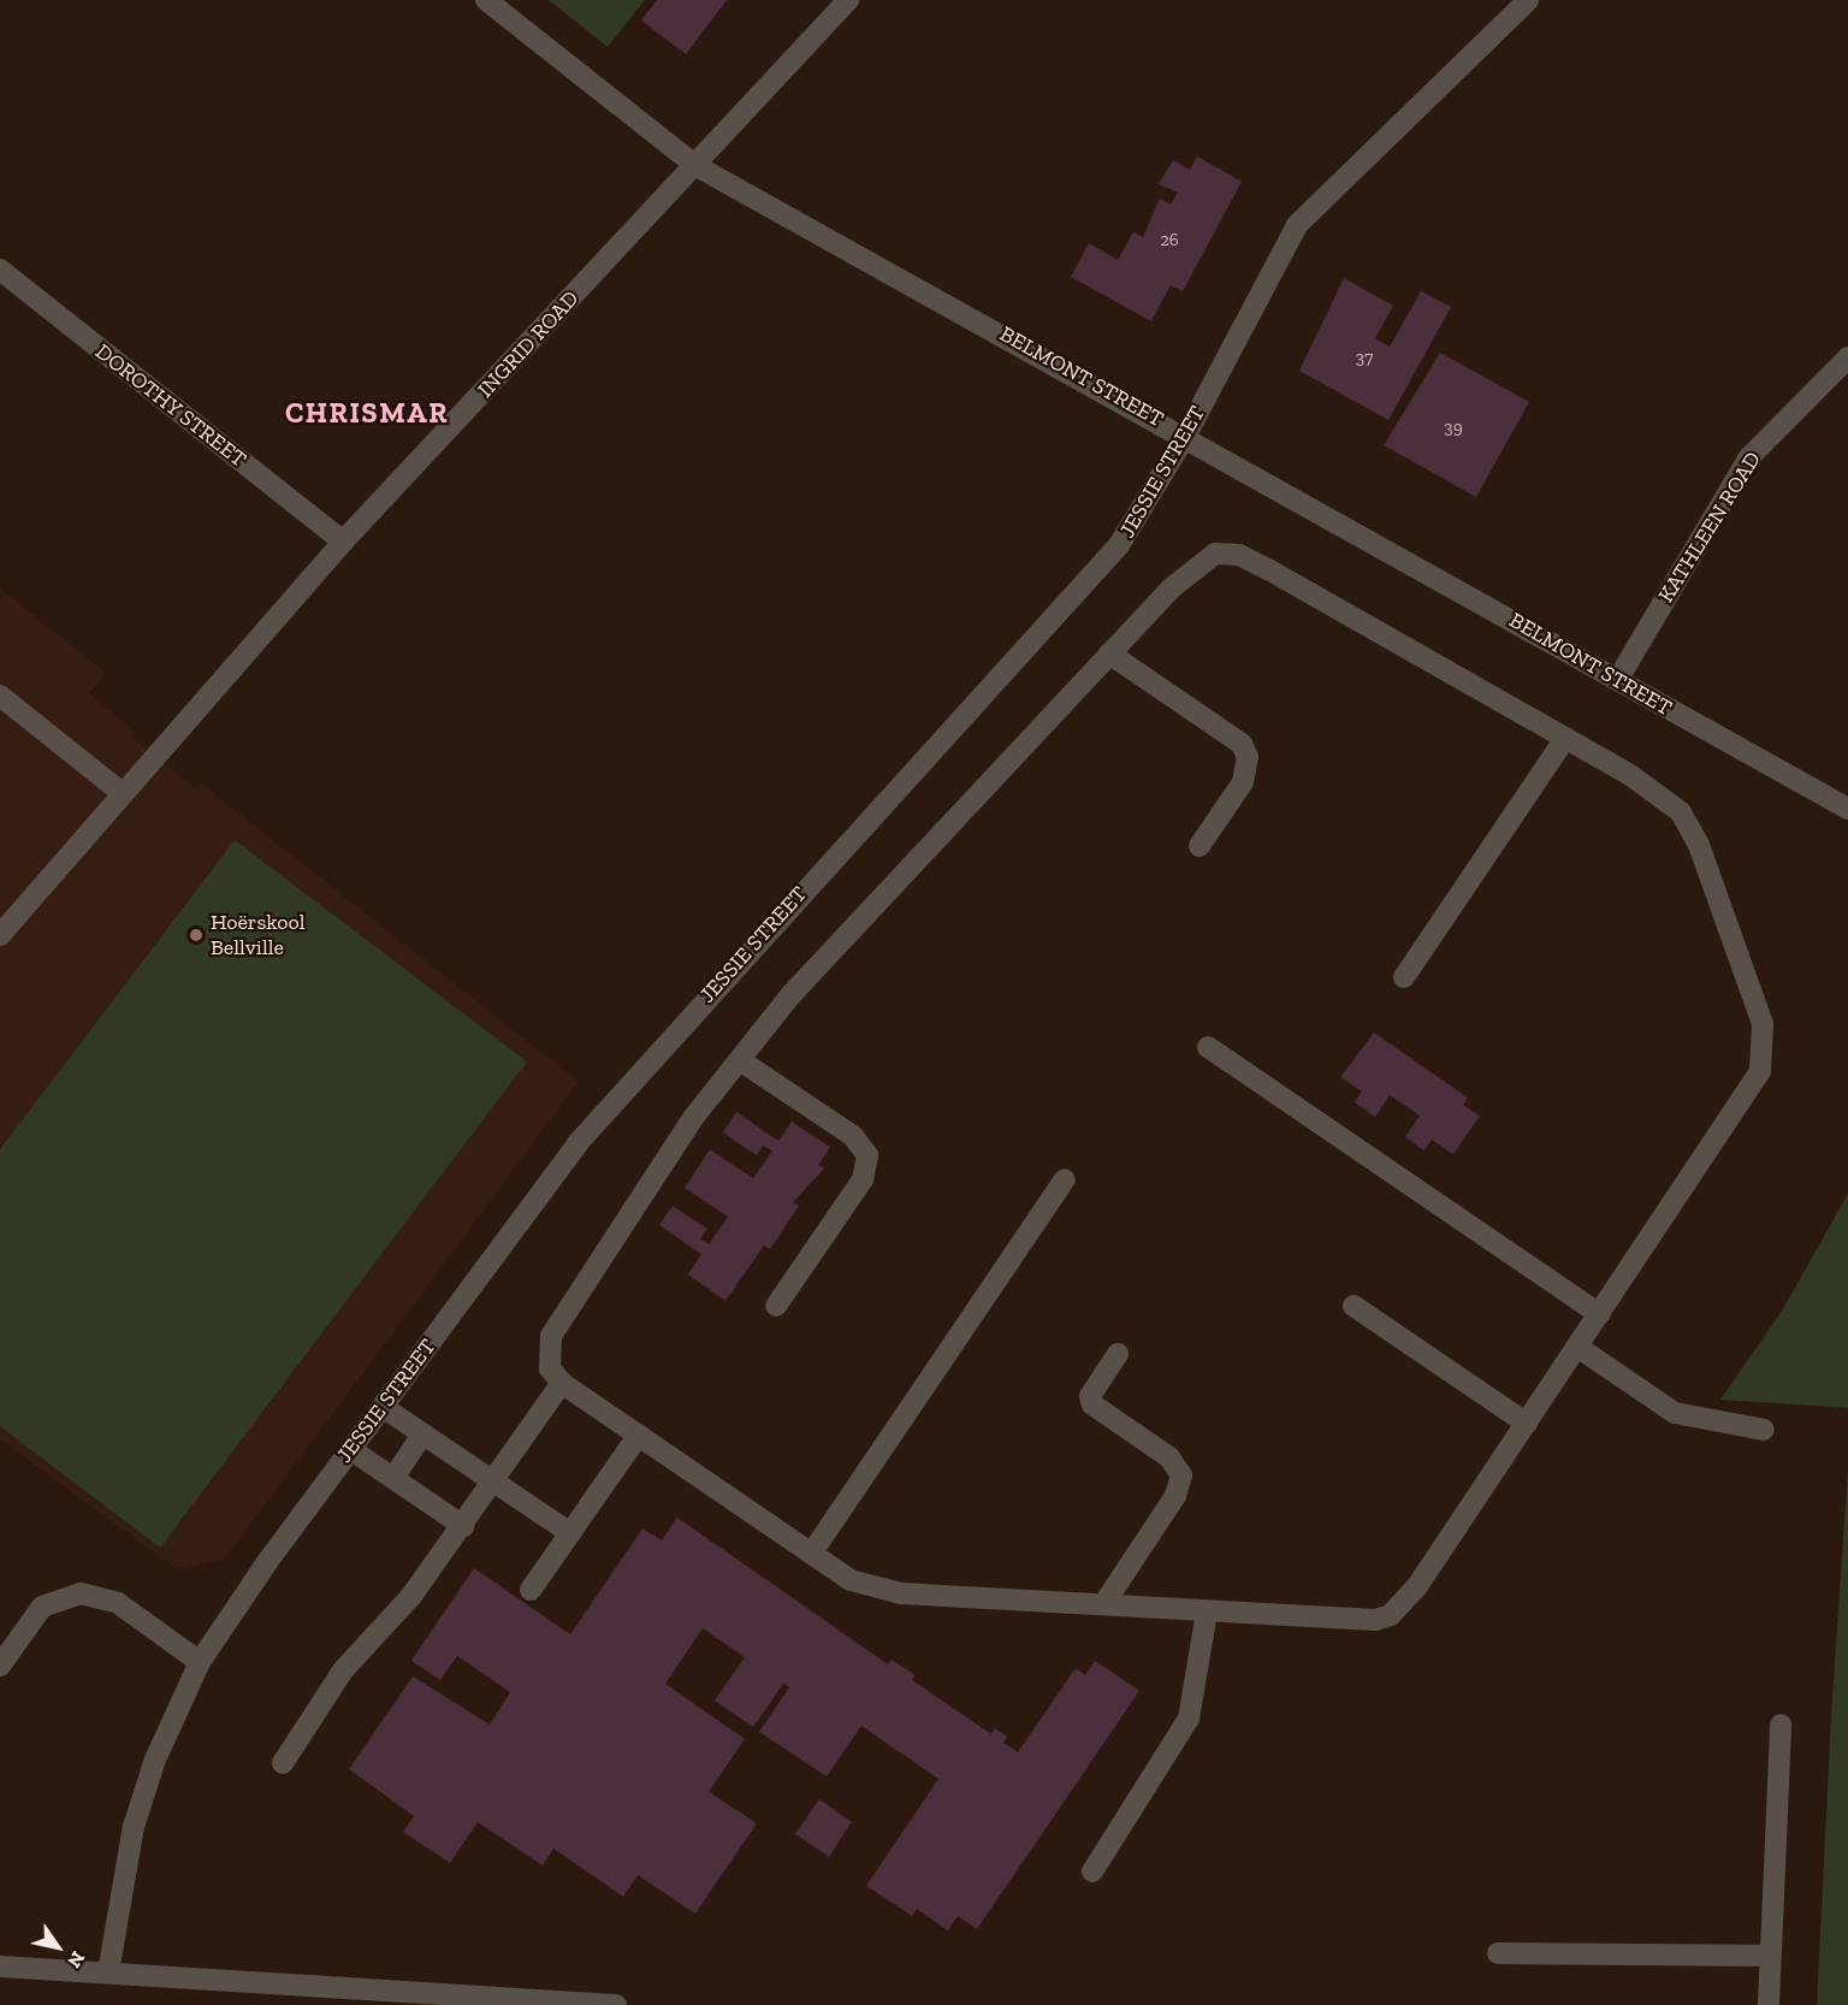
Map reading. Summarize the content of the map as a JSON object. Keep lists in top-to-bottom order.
{
  "streets": {
    "street": [
      "INGRID ROAD",
      "BELMONT STREET",
      "DOROTHY STREET",
      "JESSIE STREET",
      "KATHLEEN ROAD"
    ]
  },
  "crossings": [
    ["INGRID ROAD", "BELMONT STREET"],
    ["INGRID ROAD", "DOROTHY STREET"],
    ["BELMONT STREET", "JESSIE STREET"],
    ["BELMONT STREET", "KATHLEEN ROAD"]
  ],
  "districts": ["CHRISMAR"],
  "places": ["Hoërskool Bellville"],
  "house_numbers": ["26", "37", "39"],
  "north": "bottom right"
}
